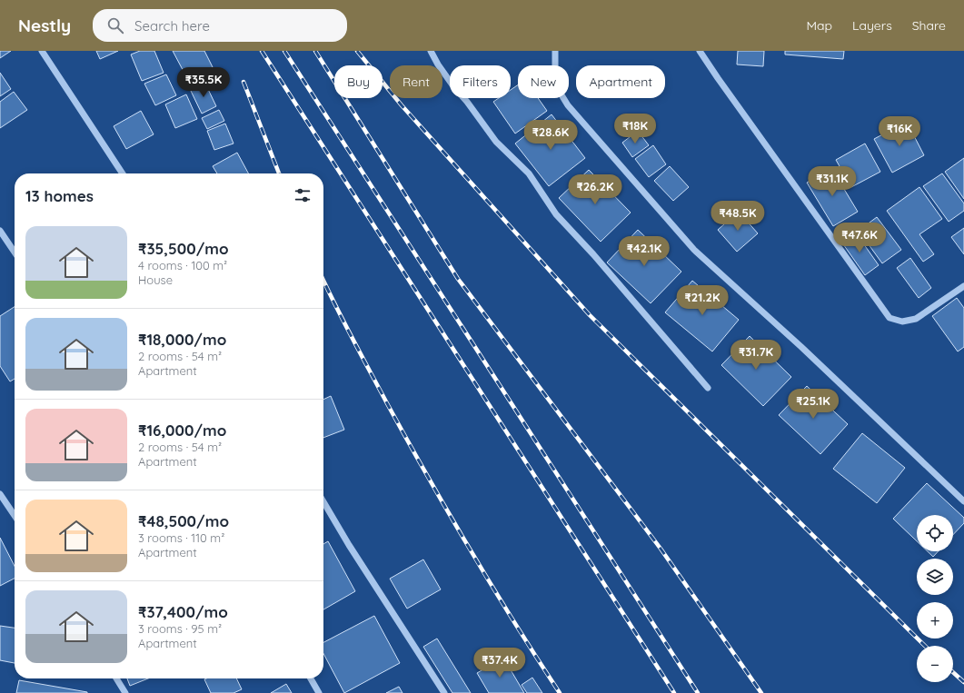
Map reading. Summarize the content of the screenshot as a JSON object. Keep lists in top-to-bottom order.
{
  "page": {
    "header": "Nestly",
    "search": "Search here",
    "nav": ["Map", "Layers", "Share"],
    "chip": [
      "Buy",
      "Rent",
      "Filters",
      "New",
      "Apartment"
    ],
    "price": [
      "₹35.5K",
      "₹18K",
      "₹16K",
      "₹28.6K",
      "₹31.1K",
      "₹26.2K",
      "₹48.5K",
      "₹47.6K",
      "₹42.1K",
      "₹21.2K",
      "₹31.7K",
      "₹25.1K",
      "₹37.4K"
    ],
    "heading": "13 homes",
    "list": [
      {
        "name": "₹35,500/mo",
        "note": "4 rooms · 100 m² · House"
      },
      {
        "name": "₹18,000/mo",
        "note": "2 rooms · 54 m² · Apartment"
      },
      {
        "name": "₹16,000/mo",
        "note": "2 rooms · 54 m² · Apartment"
      },
      {
        "name": "₹48,500/mo",
        "note": "3 rooms · 110 m² · Apartment"
      },
      {
        "name": "₹37,400/mo",
        "note": "3 rooms · 95 m² · Apartment"
      }
    ],
    "map_buttons": ["+", "−"]
  }
}
